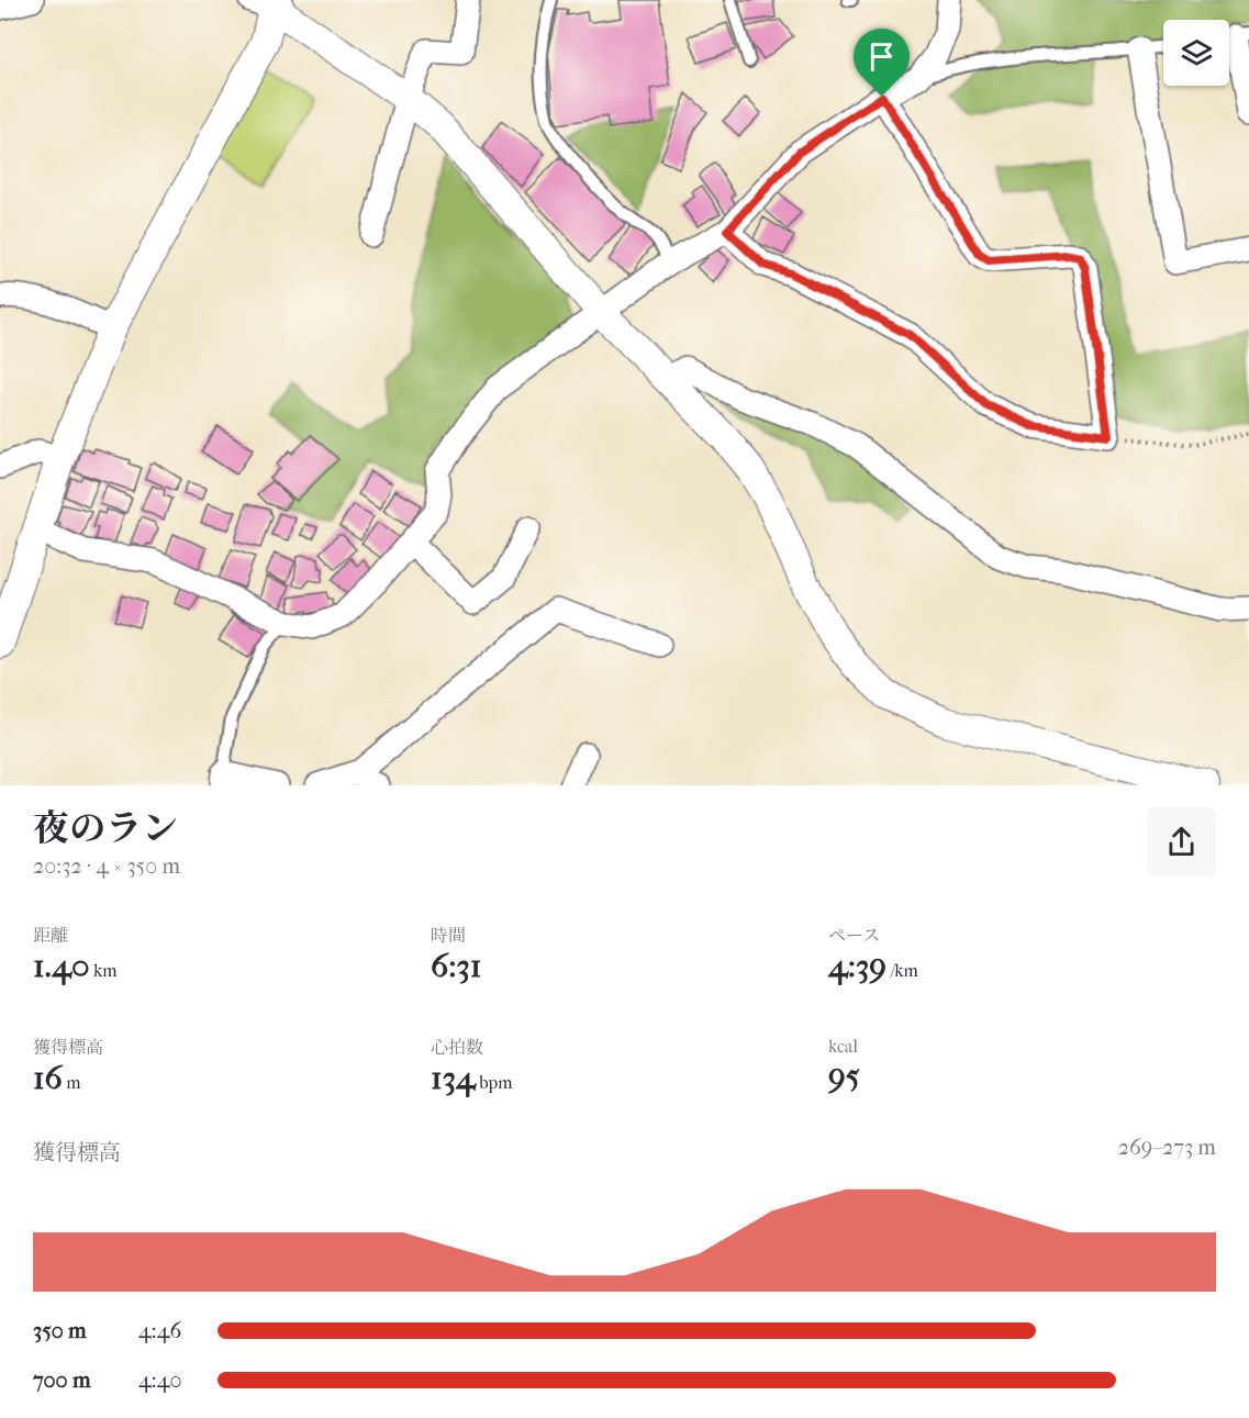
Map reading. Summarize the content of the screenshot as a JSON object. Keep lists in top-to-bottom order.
{
  "page": {
    "heading": ["夜のラン", "20:32 · 4 × 350 m"],
    "stats": [
      ["距離", "1.40 km"],
      ["時間", "6:31"],
      ["ペース", "4:39 /km"],
      ["獲得標高", "16 m"],
      ["心拍数", "134 bpm"],
      ["kcal", "95"]
    ],
    "chart": ["獲得標高", "269–273 m"],
    "list": [
      {
        "name": "350 m",
        "note": "4:46"
      },
      {
        "name": "700 m",
        "note": "4:40"
      }
    ]
  }
}
